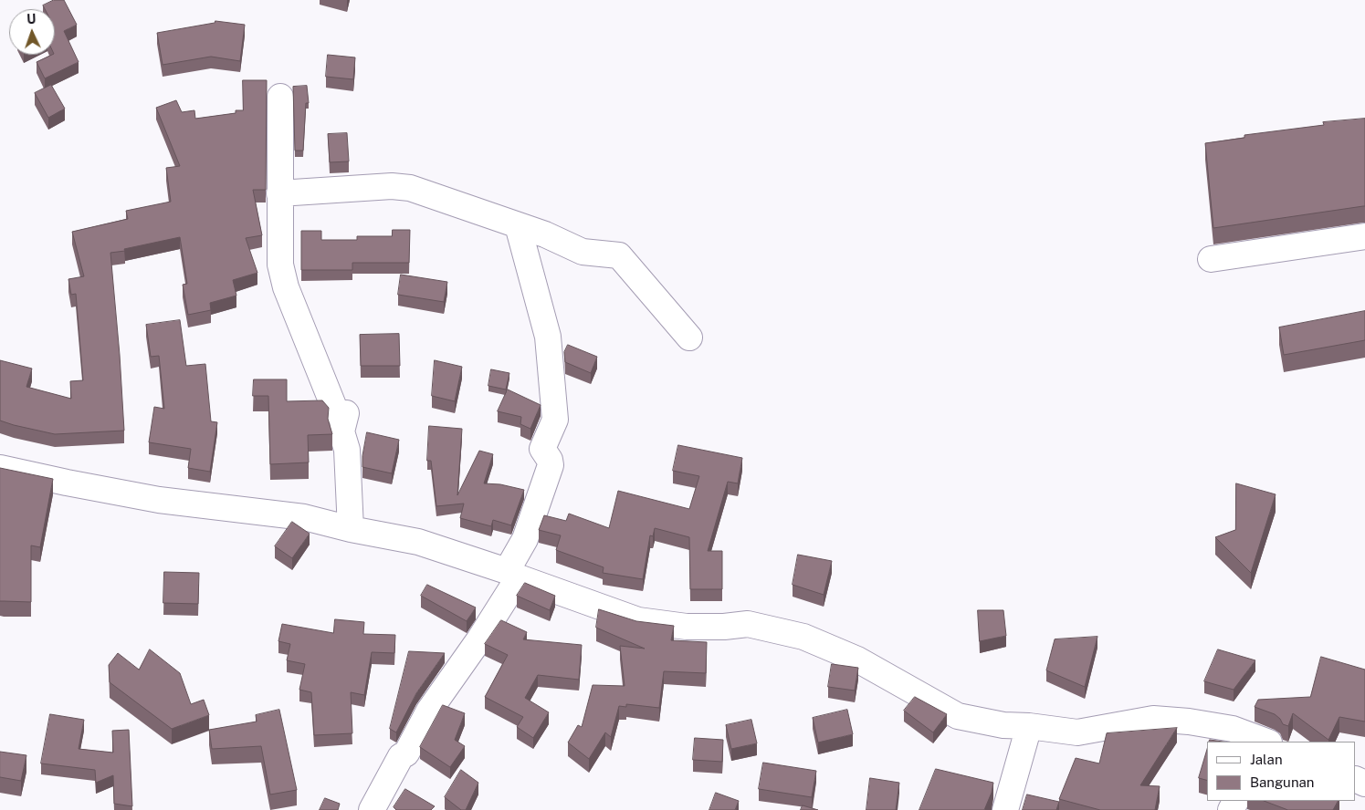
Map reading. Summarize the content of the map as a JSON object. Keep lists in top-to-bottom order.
{
  "legend": ["Jalan", "Bangunan"],
  "north": "top"
}
